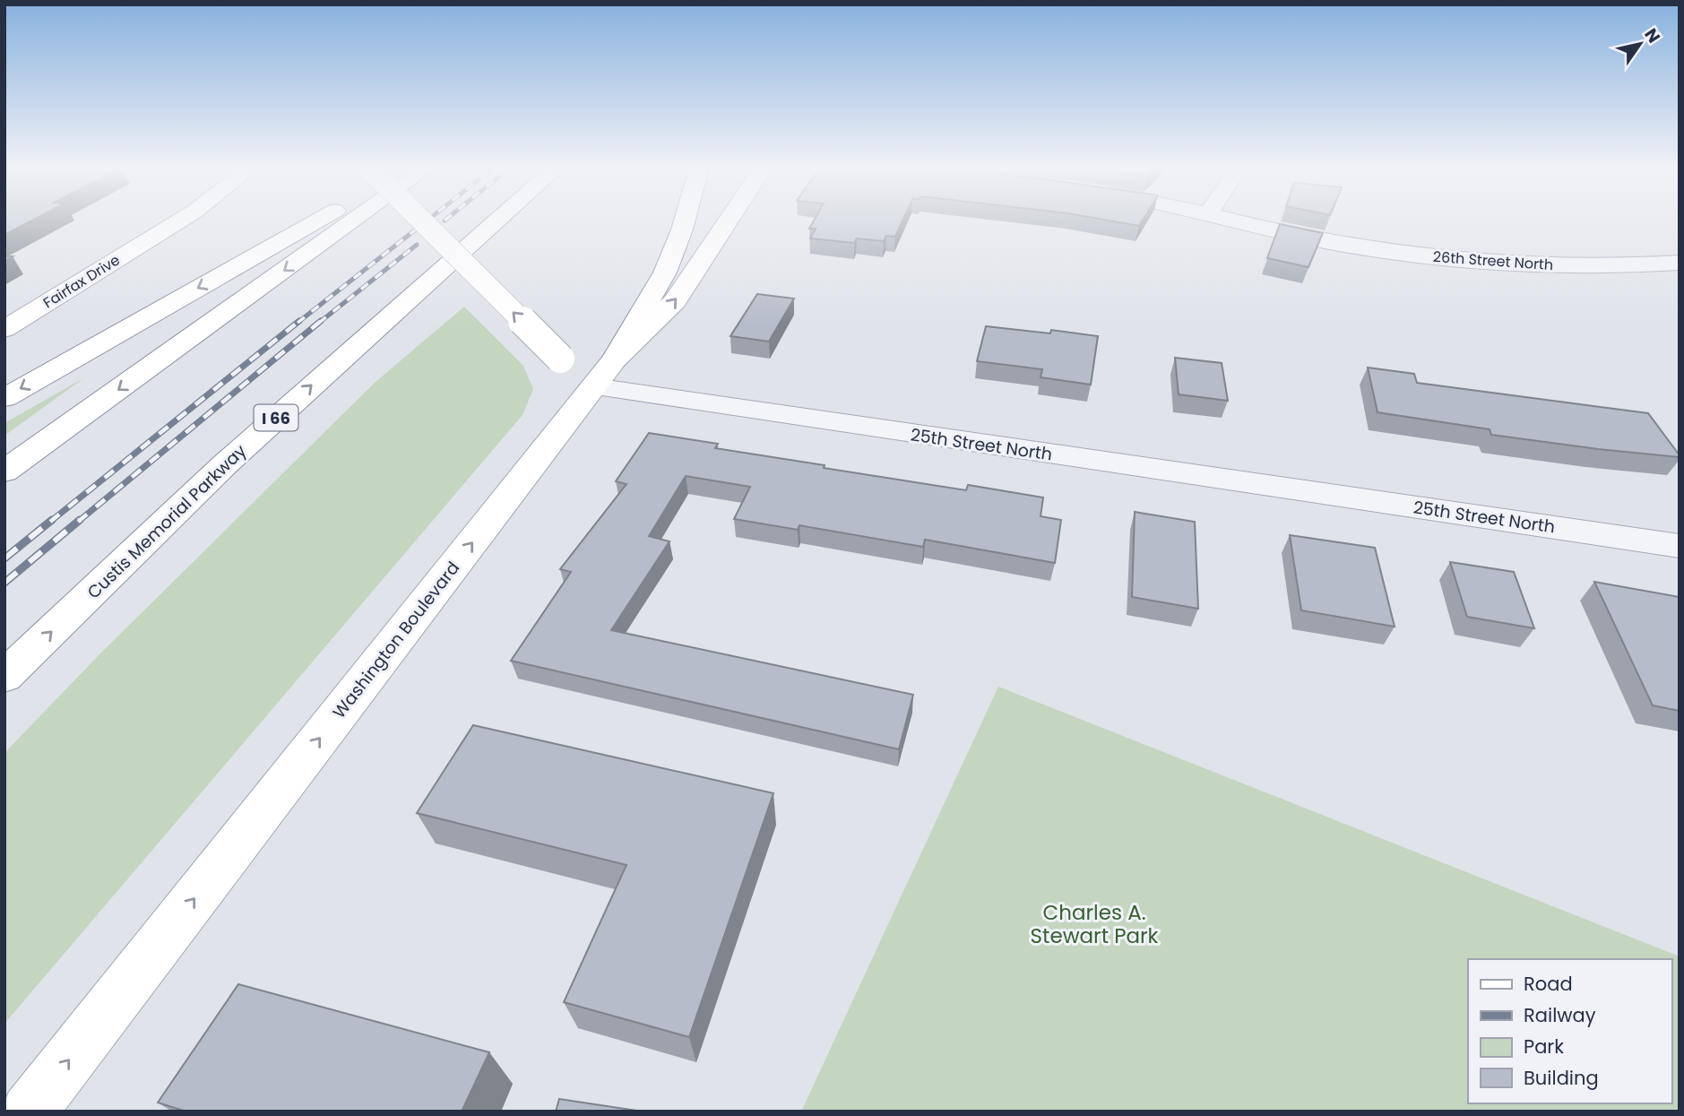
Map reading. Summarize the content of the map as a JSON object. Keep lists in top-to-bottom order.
{
  "streets": {
    "main road": [
      "Fairfax Drive",
      "I 66",
      "25th Street North",
      "Custis Memorial Parkway",
      "Washington Boulevard"
    ],
    "street": ["26th Street North"]
  },
  "crossings": [
    ["25th Street North", "Washington Boulevard"]
  ],
  "one_way": ["Washington Boulevard"],
  "parks": ["Charles A. Stewart Park"],
  "legend": [
    "Road",
    "Railway",
    "Park",
    "Building"
  ],
  "north": "top right"
}
